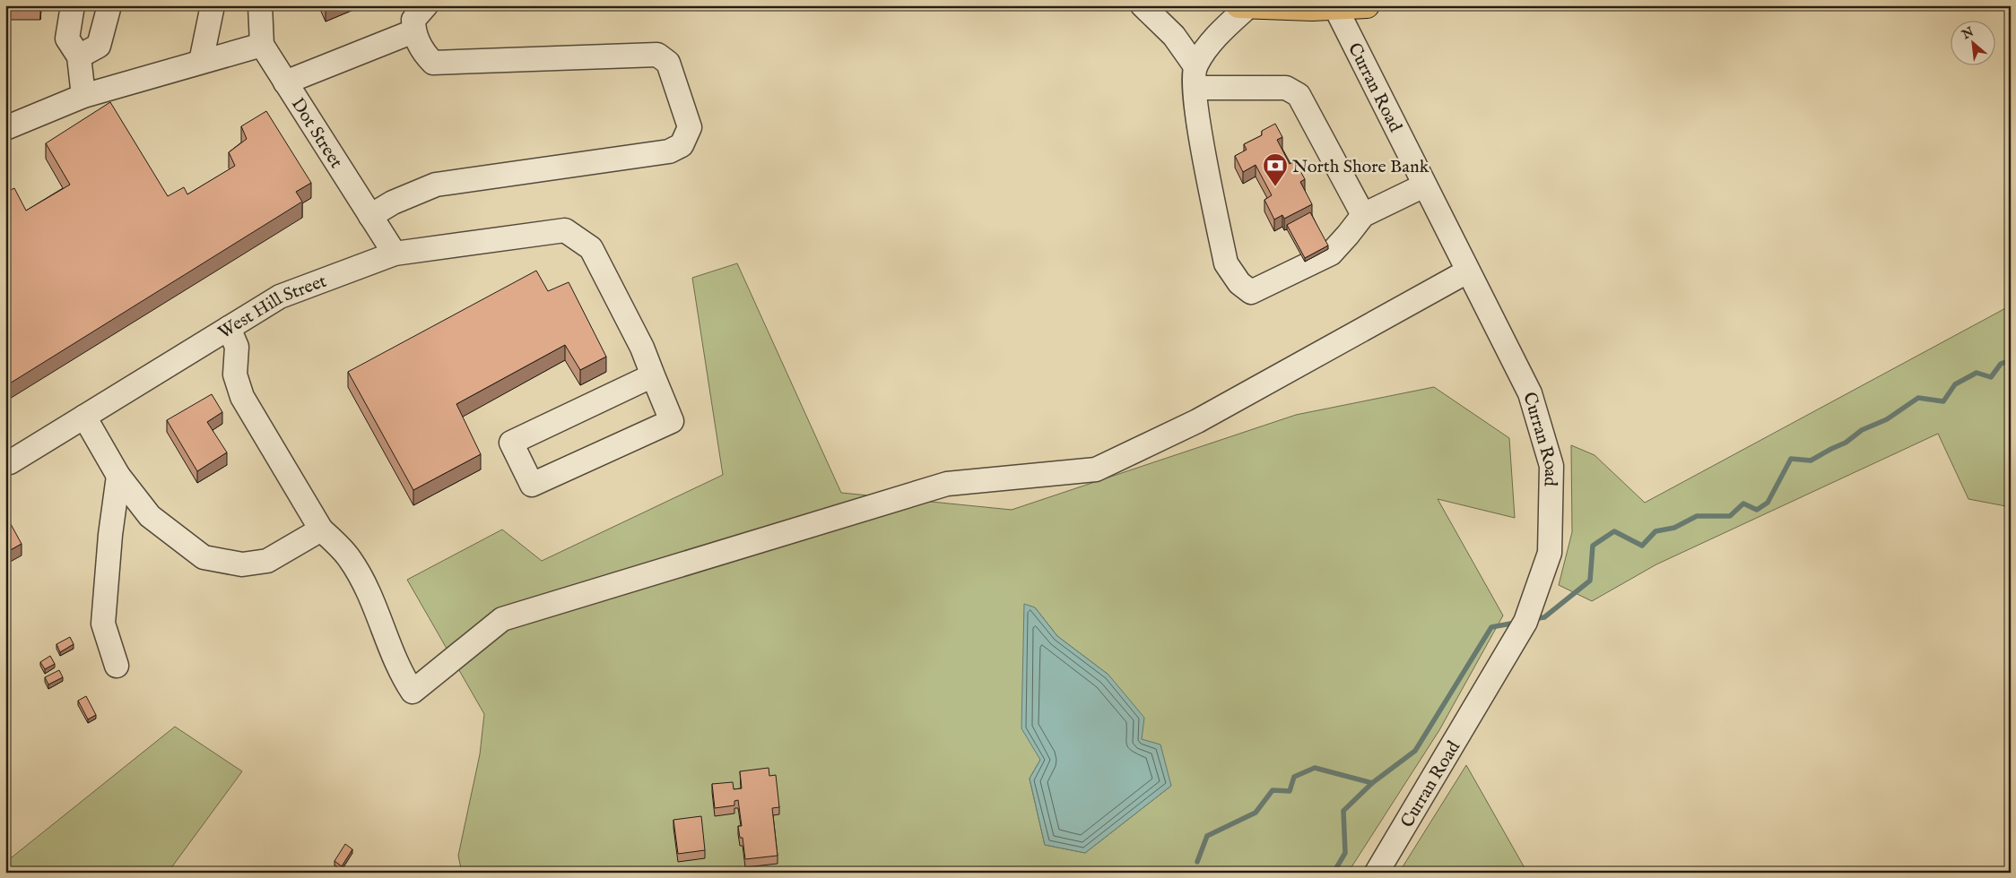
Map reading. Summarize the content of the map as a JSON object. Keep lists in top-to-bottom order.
{
  "streets": {
    "street": ["Curran Road", "Dot Street", "West Hill Street"]
  },
  "crossings": [
    ["Dot Street", "West Hill Street"]
  ],
  "places": {
    "bank": ["North Shore Bank"]
  },
  "north": "top left"
}
